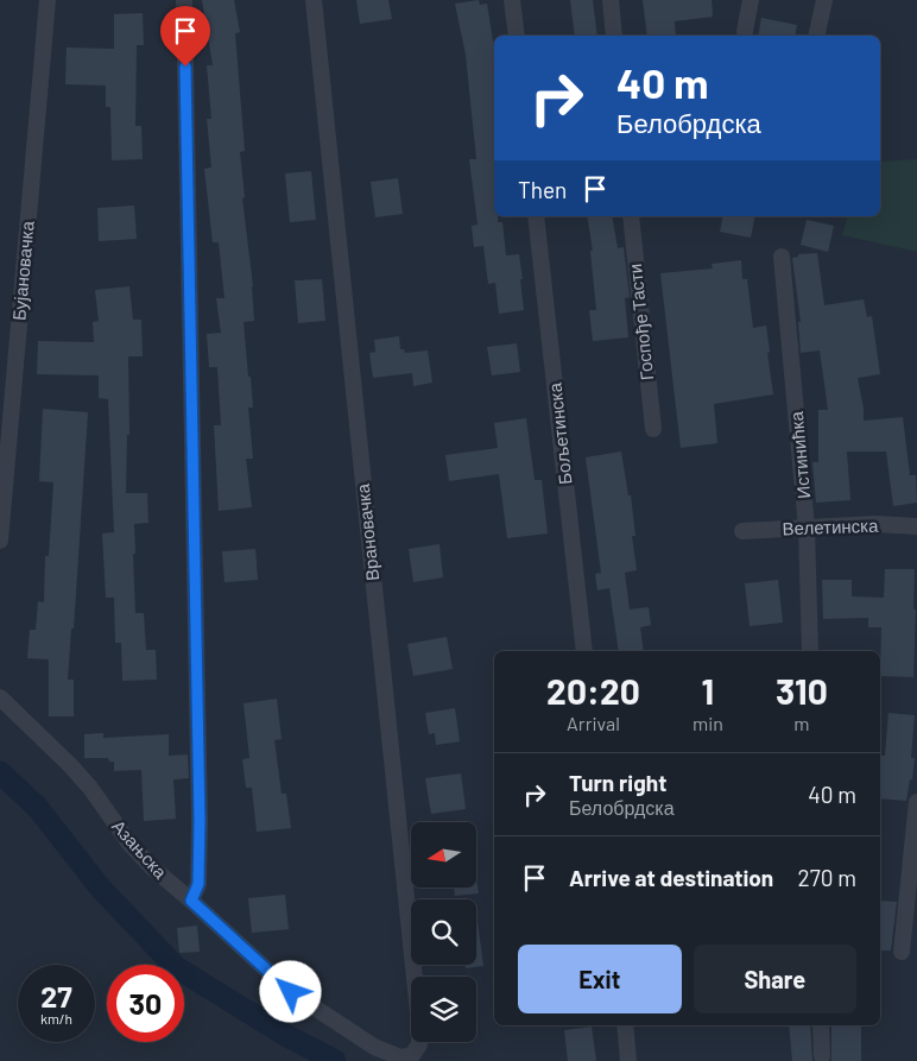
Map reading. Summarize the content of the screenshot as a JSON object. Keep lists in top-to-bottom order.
{
  "streets": {
    "street": [
      "Бујановачка",
      "Госпође Тасти",
      "Бољетинска",
      "Истинићка",
      "Велетинска",
      "Врановачка",
      "Азањска"
    ]
  },
  "crossings": [
    ["Истинићка", "Велетинска"],
    ["Врановачка", "Азањска"]
  ],
  "north": "left",
  "page": {
    "turn": ["40 m", "Белобрдска"],
    "then": "Then",
    "eta": [
      "20:20",
      "Arrival",
      "1",
      "min",
      "310",
      "m"
    ],
    "list": [
      {
        "name": "Turn right",
        "note": "Белобрдска",
        "value": "40 m"
      },
      {
        "name": "Arrive at destination",
        "value": "270 m"
      }
    ],
    "buttons": ["Exit", "Share"],
    "speed": "27 km/h",
    "limit": "30"
  }
}
